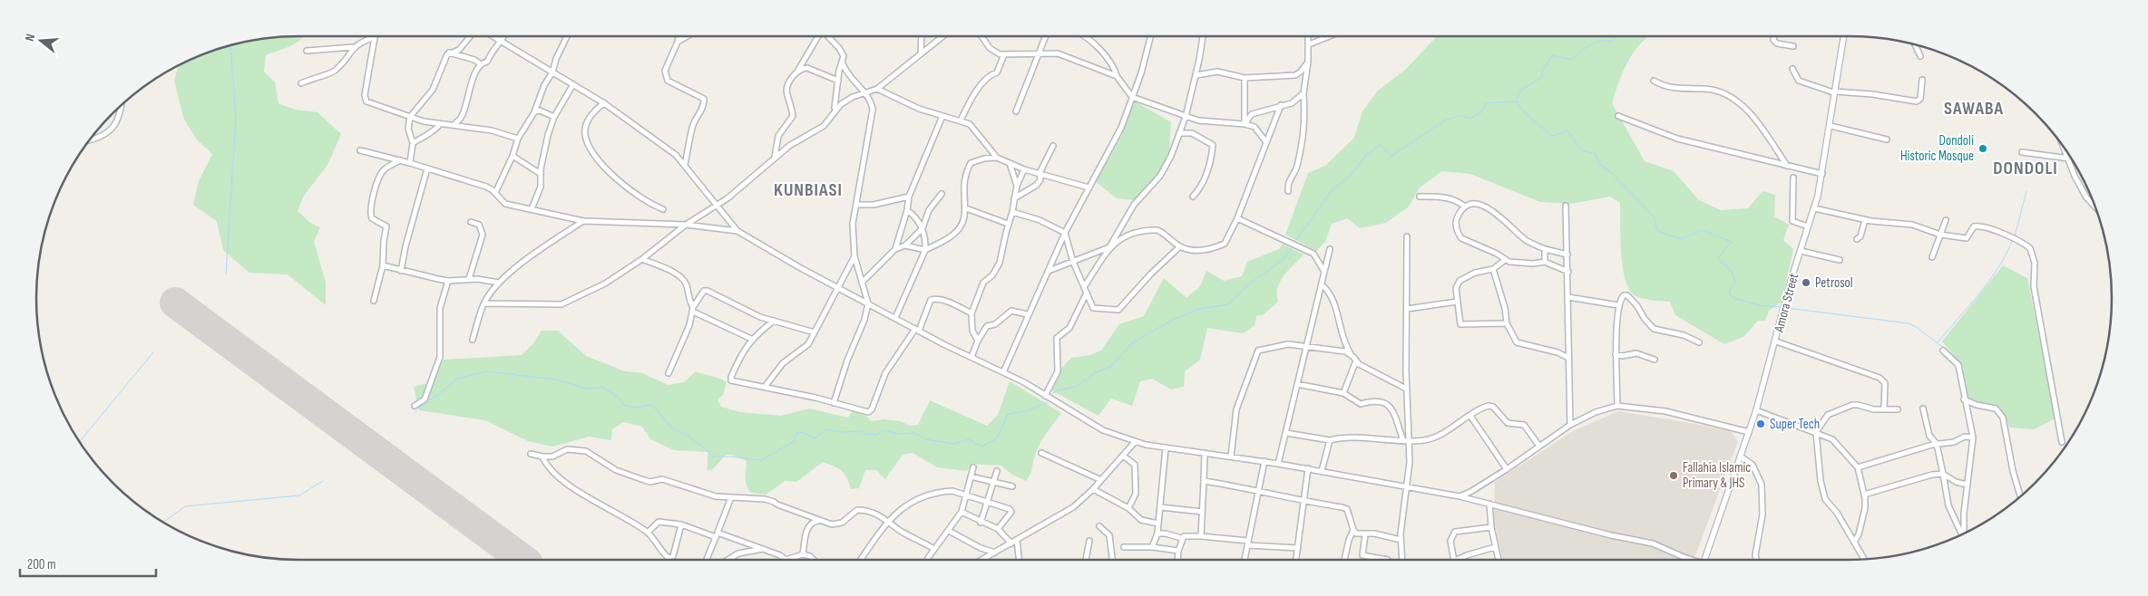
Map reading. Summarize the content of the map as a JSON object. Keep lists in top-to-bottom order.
{
  "streets": {
    "street": ["Amora Street"]
  },
  "districts": ["SAWABA", "DONDOLI", "KUNBIASI"],
  "places": [
    "Dondoli Historic Mosque",
    "Petrosol",
    "Super Tech",
    "Fallahia Islamic Primary & JHS"
  ],
  "scale_bar": "200 m",
  "north": "left"
}
